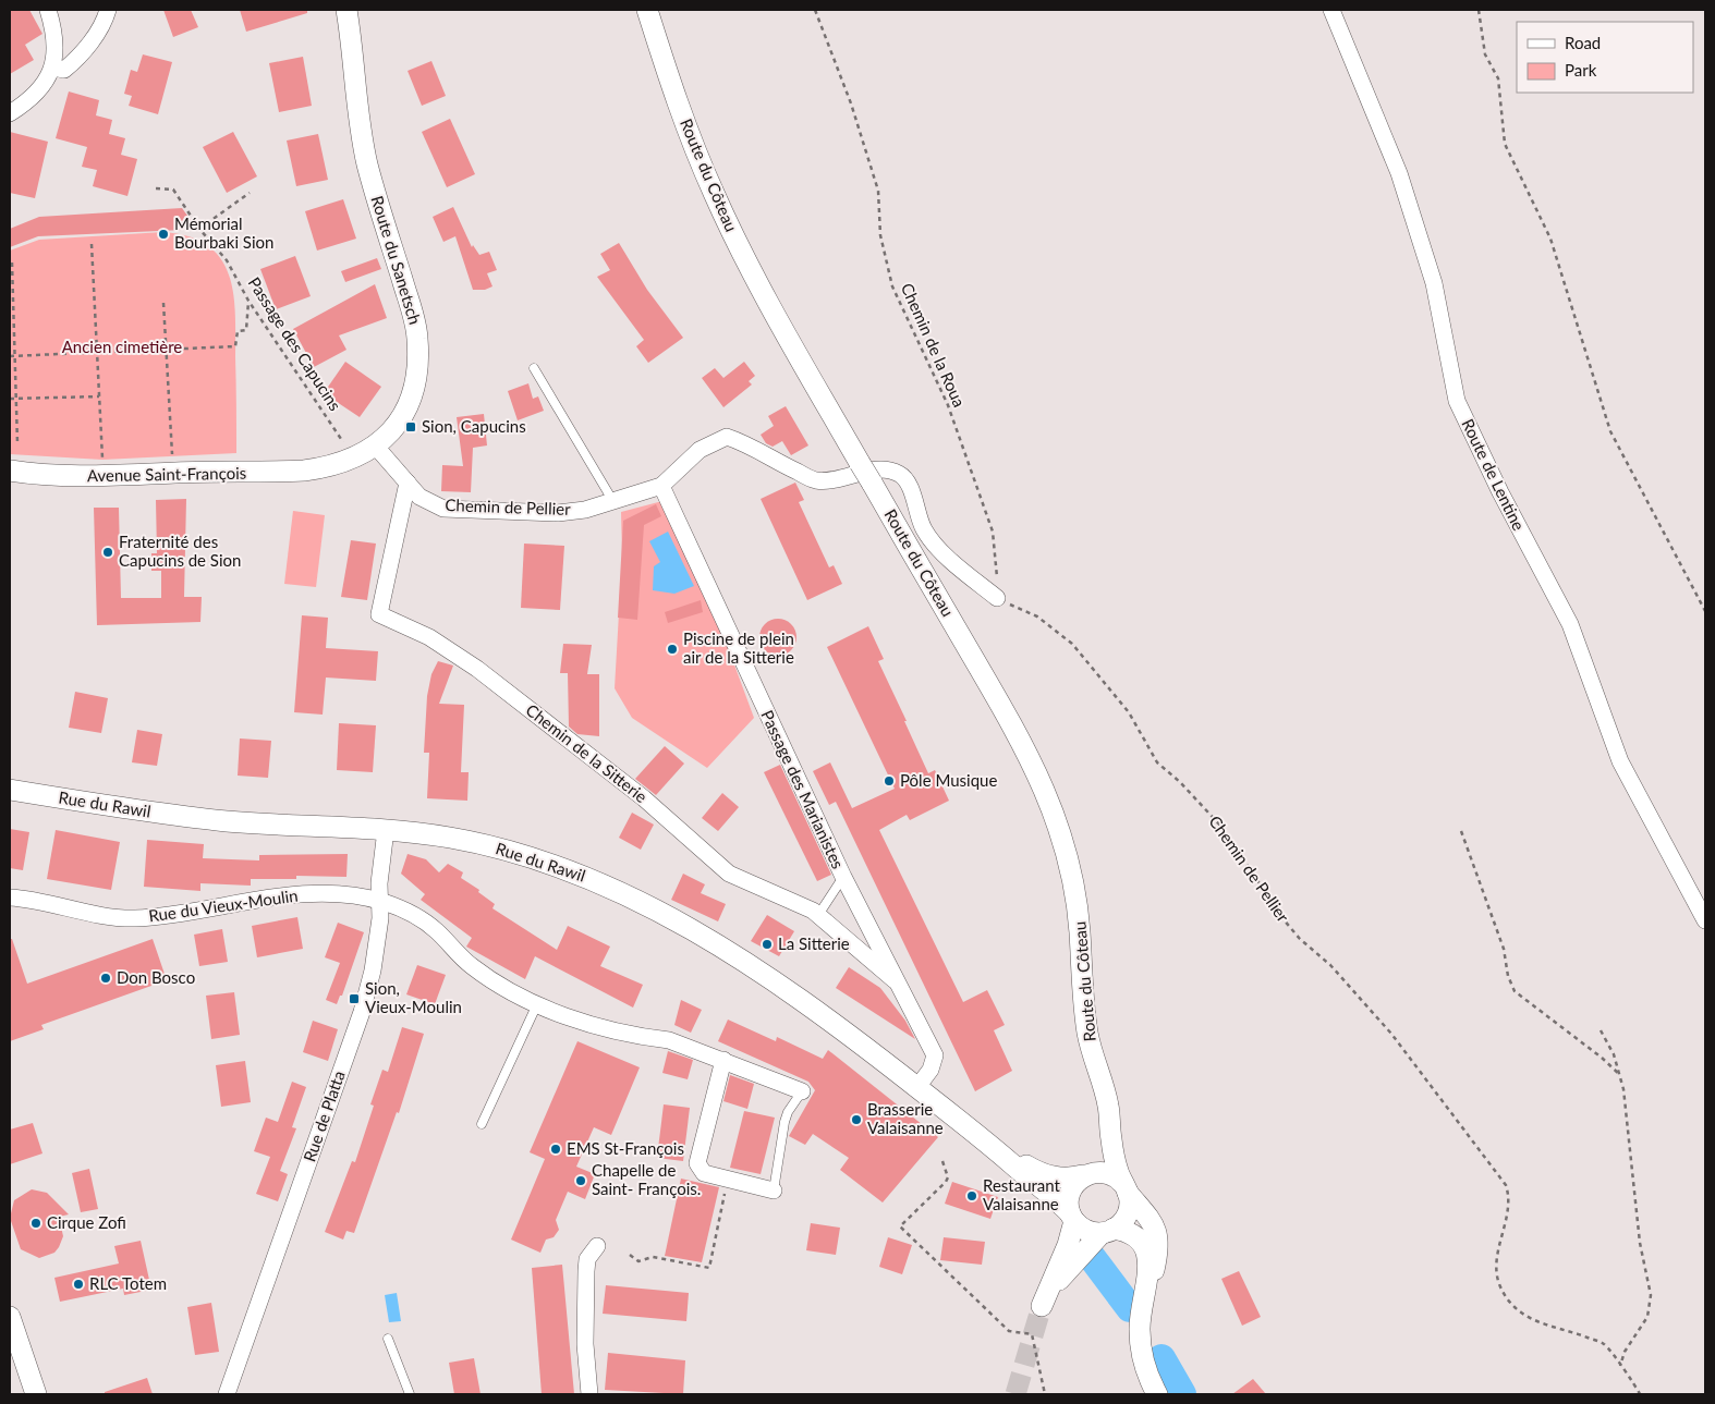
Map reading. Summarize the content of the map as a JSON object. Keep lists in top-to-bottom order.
{
  "streets": {
    "street": [
      "Route du Côteau",
      "Route du Sanetsch",
      "Avenue Saint-François",
      "Route de Lentine",
      "Chemin de Pellier",
      "Chemin de la Sitterie",
      "Passage des Marianistes",
      "Rue du Rawil",
      "Rue du Vieux-Moulin",
      "Rue de Platta"
    ],
    "path": ["Passage des Capucins", "Chemin de la Roua"]
  },
  "crossings": [
    ["Route du Côteau", "Rue du Rawil"],
    ["Route du Sanetsch", "Avenue Saint-François"],
    ["Route du Sanetsch", "Chemin de Pellier"],
    ["Chemin de la Roua", "Chemin de Pellier"],
    ["Chemin de Pellier", "Chemin de la Sitterie"],
    ["Chemin de Pellier", "Passage des Marianistes"],
    ["Chemin de la Sitterie", "Passage des Marianistes"],
    ["Passage des Marianistes", "Rue du Rawil"],
    ["Rue du Rawil", "Rue de Platta"],
    ["Rue du Vieux-Moulin", "Rue de Platta"]
  ],
  "parks": ["Ancien cimetière"],
  "places": {
    "other": [
      "Mémorial Bourbaki Sion",
      "Fraternité des Capucins de Sion",
      "Piscine de plein air de la Sitterie",
      "Pôle Musique",
      "La Sitterie",
      "Don Bosco",
      "Brasserie Valaisanne",
      "EMS St-François",
      "Chapelle de Saint- François.",
      "Restaurant Valaisanne",
      "Cirque Zofi",
      "RLC Totem"
    ],
    "transit": ["Sion, Capucins", "Sion, Vieux-Moulin"]
  },
  "legend": ["Road", "Park"]
}
